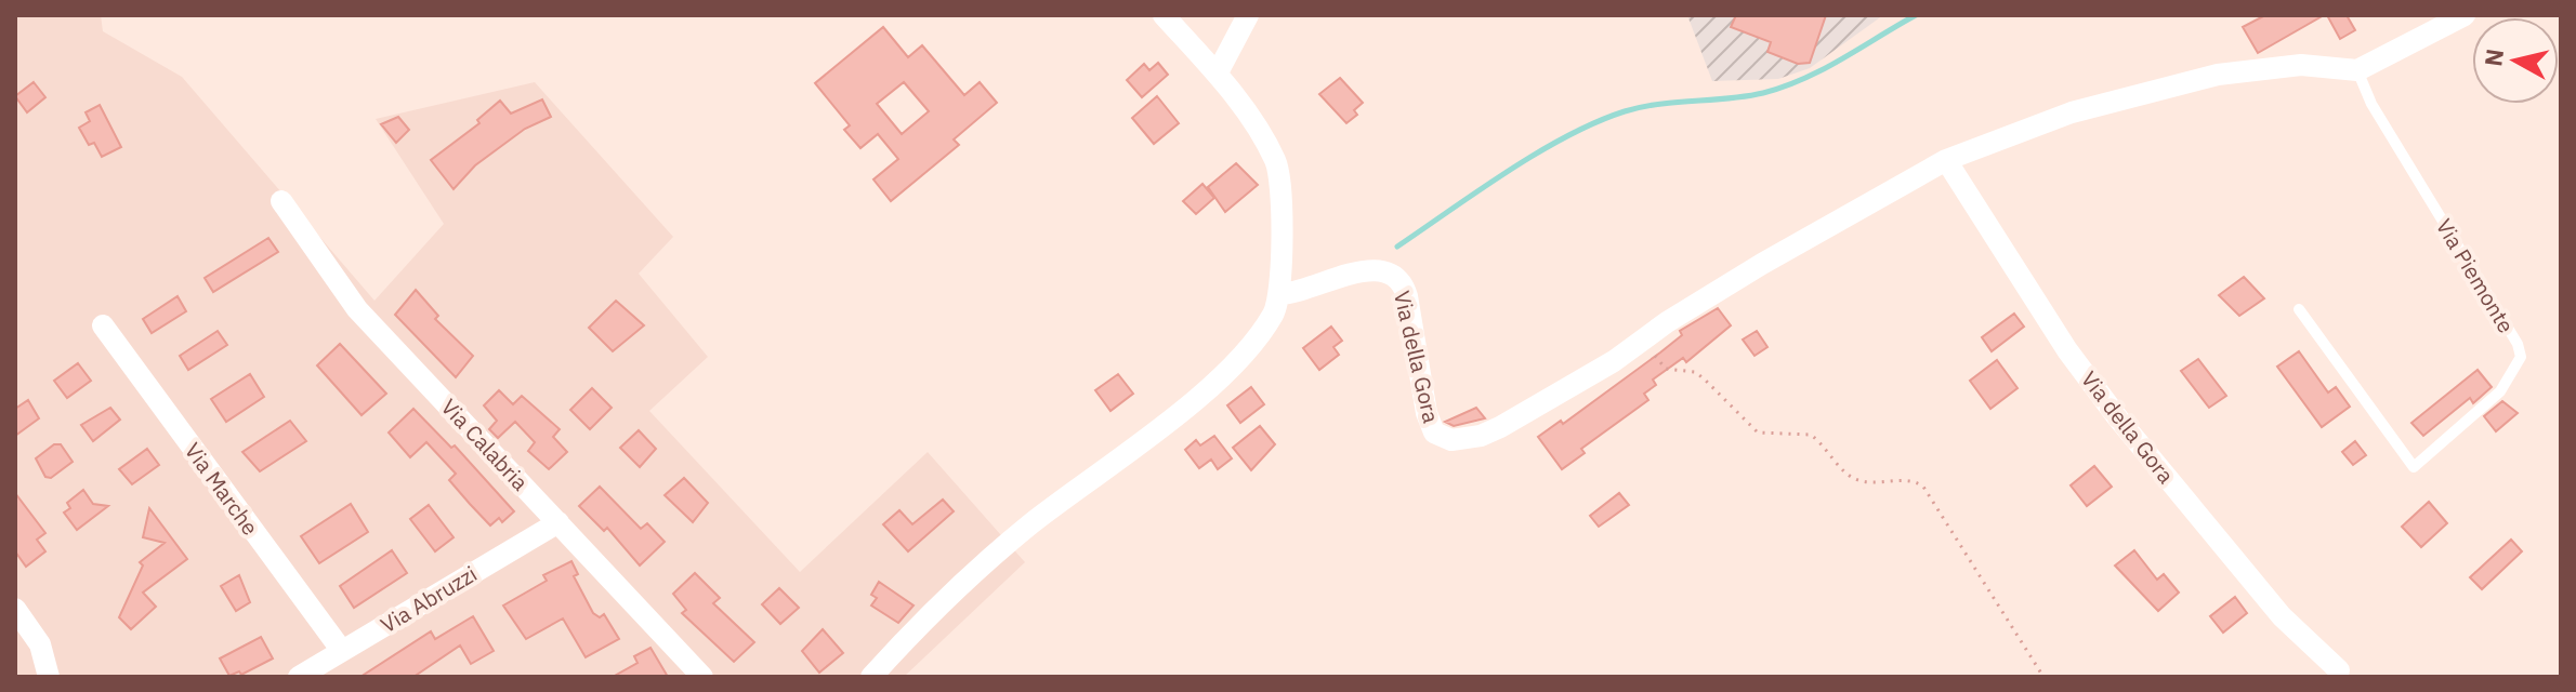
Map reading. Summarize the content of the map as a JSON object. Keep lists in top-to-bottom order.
{
  "streets": {
    "street": [
      "Via della Gora",
      "Via Calabria",
      "Via Marche",
      "Via Abruzzi"
    ],
    "lane": ["Via Piemonte"]
  },
  "crossings": [
    ["Via Piemonte", "Via della Gora"],
    ["Via Calabria", "Via Abruzzi"],
    ["Via Marche", "Via Abruzzi"]
  ],
  "north": "left"
}
